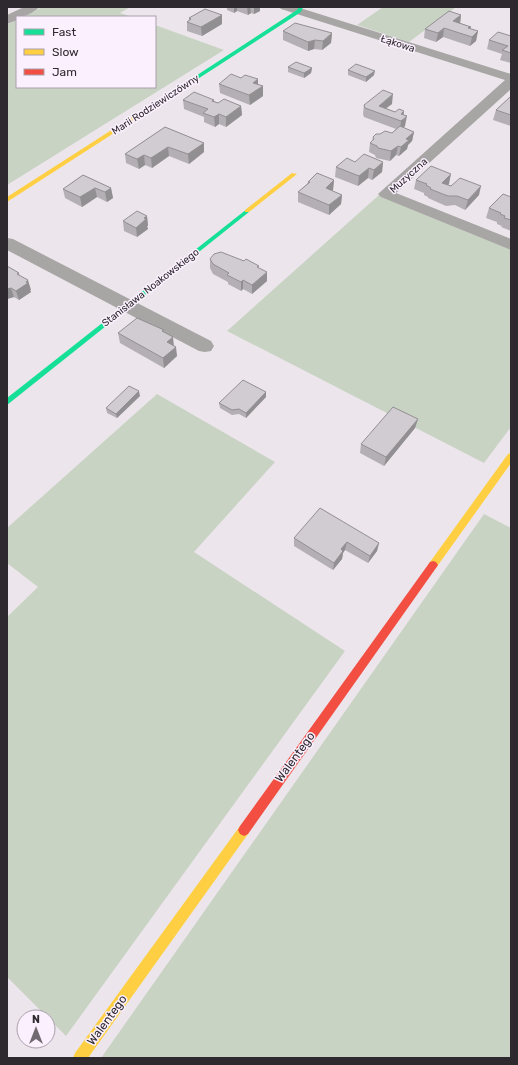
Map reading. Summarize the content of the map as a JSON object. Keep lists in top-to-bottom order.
{
  "streets": {
    "street": [
      "Łąkowa",
      "Marii Rodziewiczówny",
      "Muzyczna",
      "Stanisława Noakowskiego",
      "Walentego"
    ]
  },
  "crossings": [
    ["Łąkowa", "Marii Rodziewiczówny"]
  ],
  "legend": ["Fast", "Slow", "Jam"],
  "north": "top"
}
